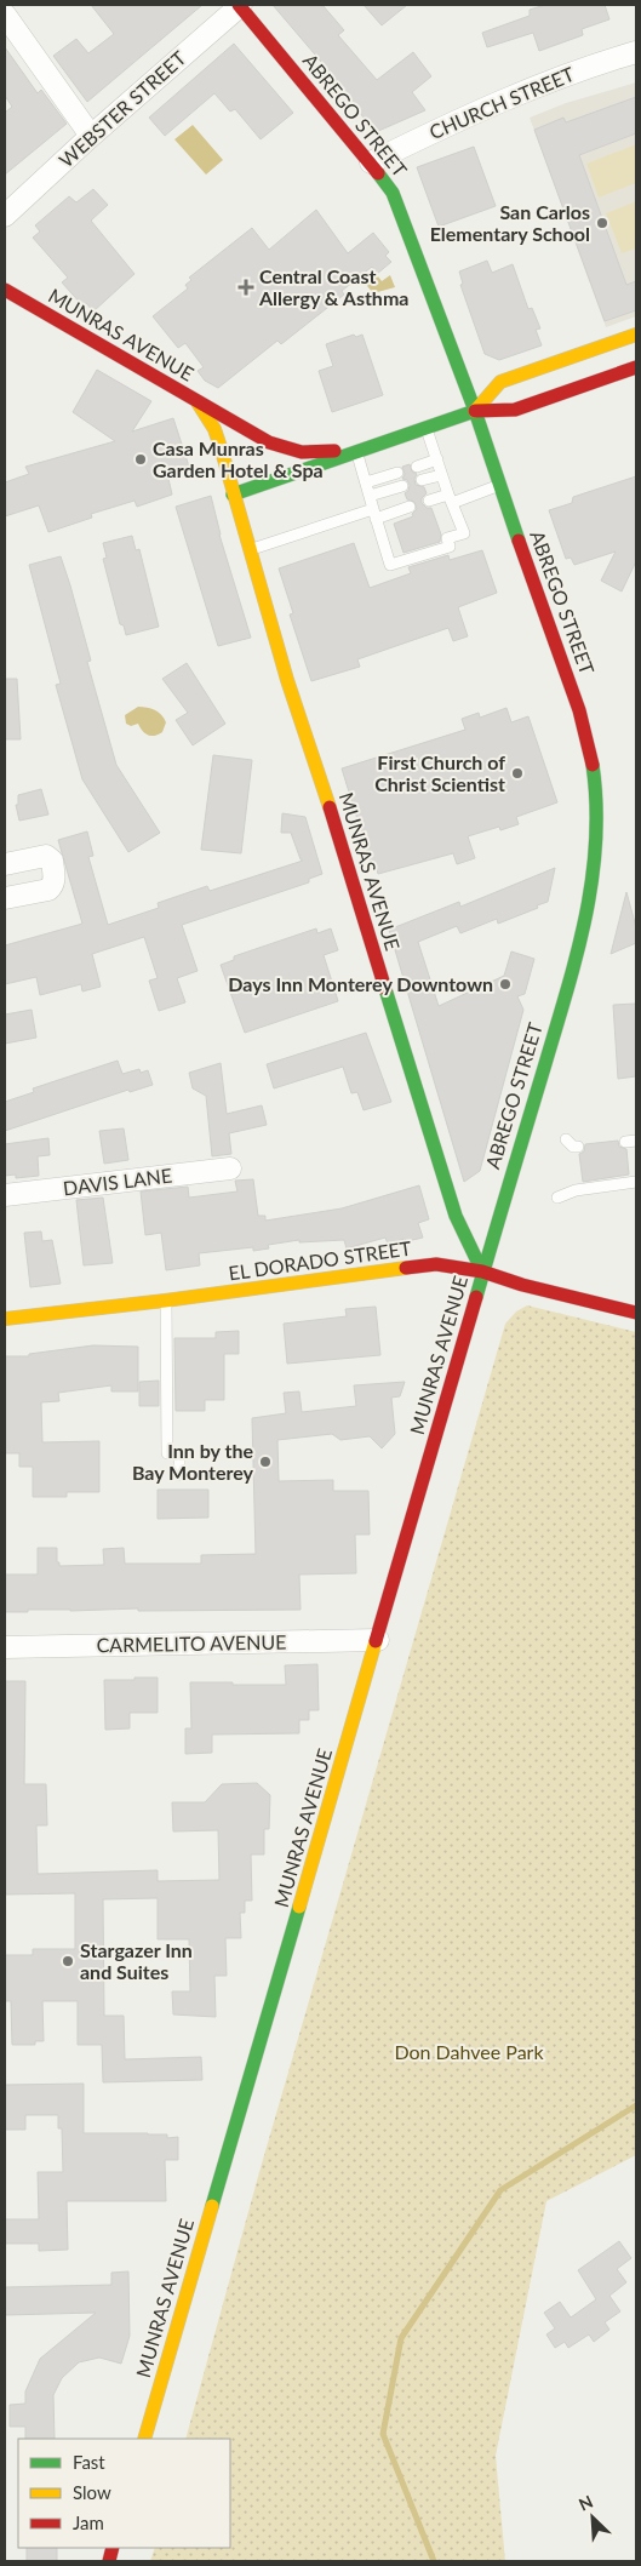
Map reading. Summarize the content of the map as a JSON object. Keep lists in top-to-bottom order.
{
  "streets": {
    "main road": ["ABREGO STREET", "MUNRAS AVENUE", "EL DORADO STREET"],
    "street": [
      "CHURCH STREET",
      "WEBSTER STREET",
      "DAVIS LANE",
      "CARMELITO AVENUE"
    ]
  },
  "crossings": [
    ["CHURCH STREET", "ABREGO STREET"],
    ["WEBSTER STREET", "ABREGO STREET"],
    ["ABREGO STREET", "MUNRAS AVENUE"],
    ["ABREGO STREET", "EL DORADO STREET"],
    ["MUNRAS AVENUE", "EL DORADO STREET"],
    ["MUNRAS AVENUE", "CARMELITO AVENUE"]
  ],
  "parks": ["Don Dahvee Park"],
  "places": {
    "other": [
      "San Carlos Elementary School",
      "Casa Munras Garden Hotel & Spa",
      "First Church of Christ Scientist",
      "Days Inn Monterey Downtown",
      "Inn by the Bay Monterey",
      "Stargazer Inn and Suites"
    ],
    "health": ["Central Coast Allergy & Asthma"]
  },
  "legend": ["Fast", "Slow", "Jam"],
  "north": "top left"
}
